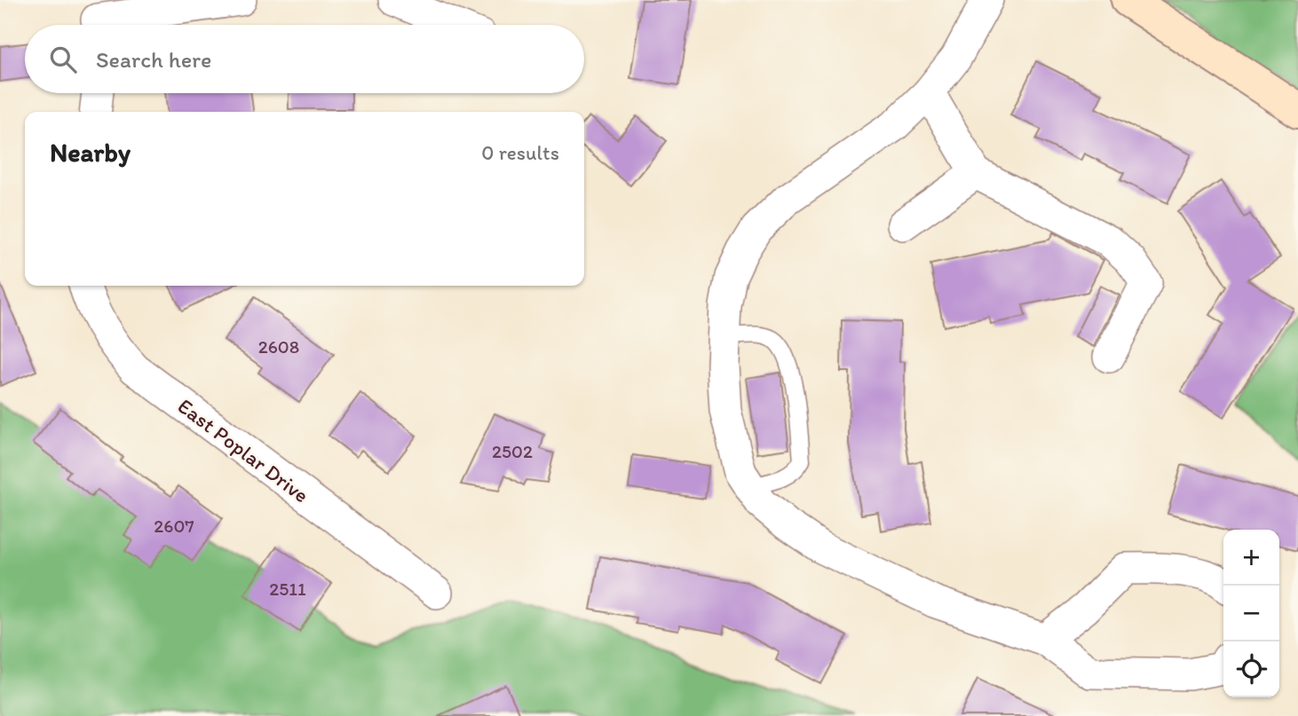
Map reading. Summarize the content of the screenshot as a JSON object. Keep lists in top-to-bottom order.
{
  "streets": {
    "street": ["East Poplar Drive"]
  },
  "house_numbers": [
    "2608",
    "2502",
    "2607",
    "2511"
  ],
  "page": {
    "search": "Search here",
    "heading": ["Nearby", "0 results"],
    "map_buttons": ["+", "−"]
  }
}
